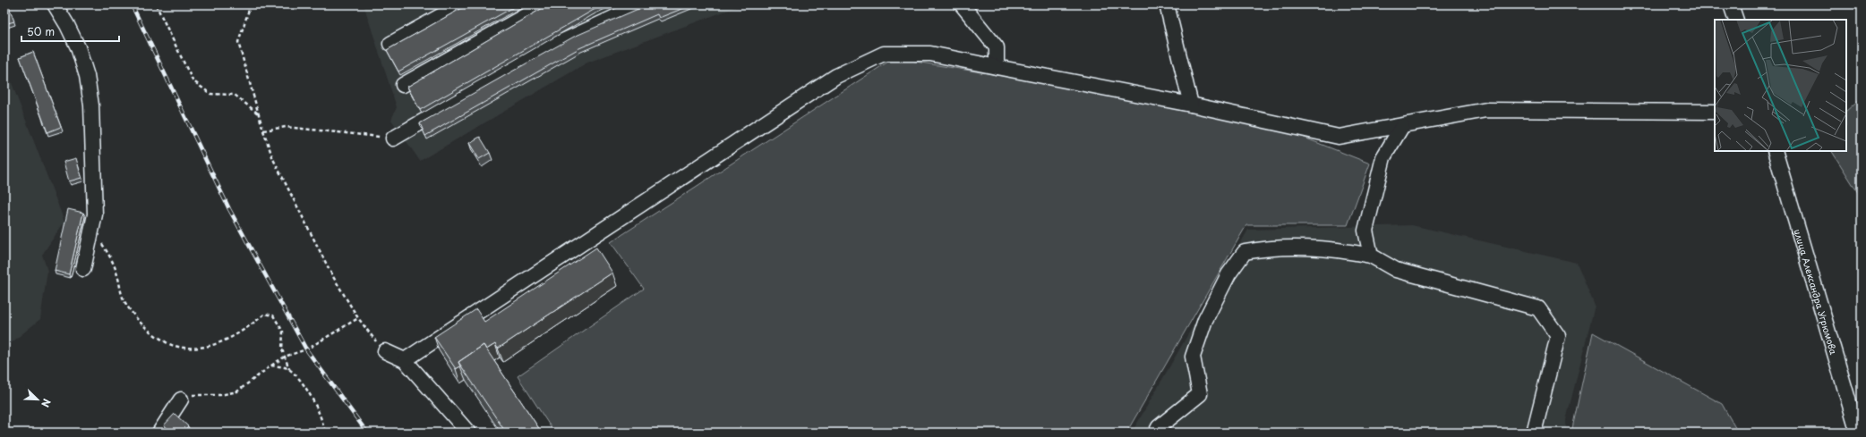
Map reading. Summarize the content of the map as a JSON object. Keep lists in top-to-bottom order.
{
  "streets": {
    "street": ["улица Александра Угрюмова"]
  },
  "scale_bar": "50 m",
  "north": "bottom right"
}
